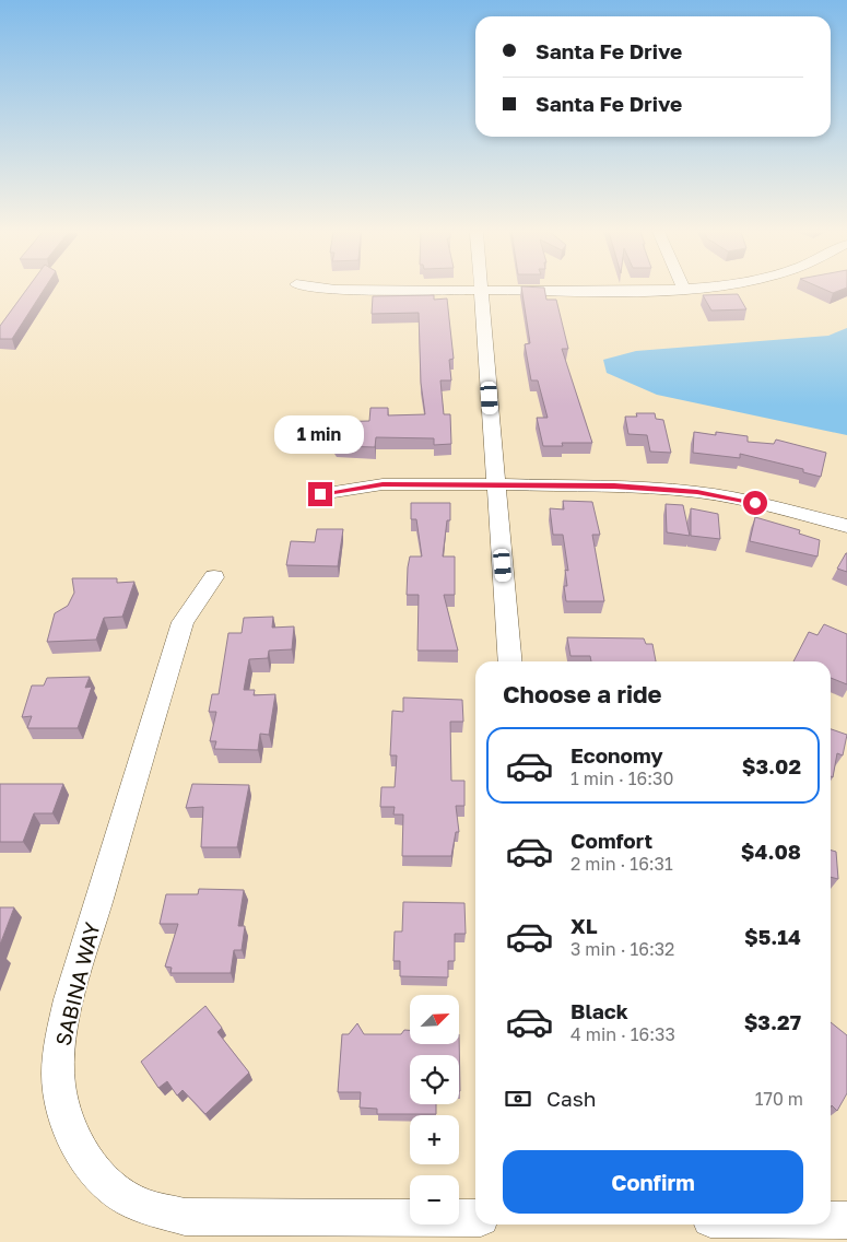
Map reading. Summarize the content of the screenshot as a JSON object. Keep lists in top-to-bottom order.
{
  "streets": {
    "street": ["SABINA WAY"]
  },
  "north": "top right",
  "page": {
    "banner": ["Santa Fe Drive", "Santa Fe Drive"],
    "bubble": "1 min",
    "heading": "Choose a ride",
    "list": [
      {
        "name": "Economy",
        "note": "1 min · 16:30",
        "value": "$3.02"
      },
      {
        "name": "Comfort",
        "note": "2 min · 16:31",
        "value": "$4.08"
      },
      {
        "name": "XL",
        "note": "3 min · 16:32",
        "value": "$5.14"
      },
      {
        "name": "Black",
        "note": "4 min · 16:33",
        "value": "$3.27"
      }
    ],
    "map_buttons": ["+", "−"],
    "pay": ["Cash", "170 m"],
    "buttons": "Confirm"
  }
}
